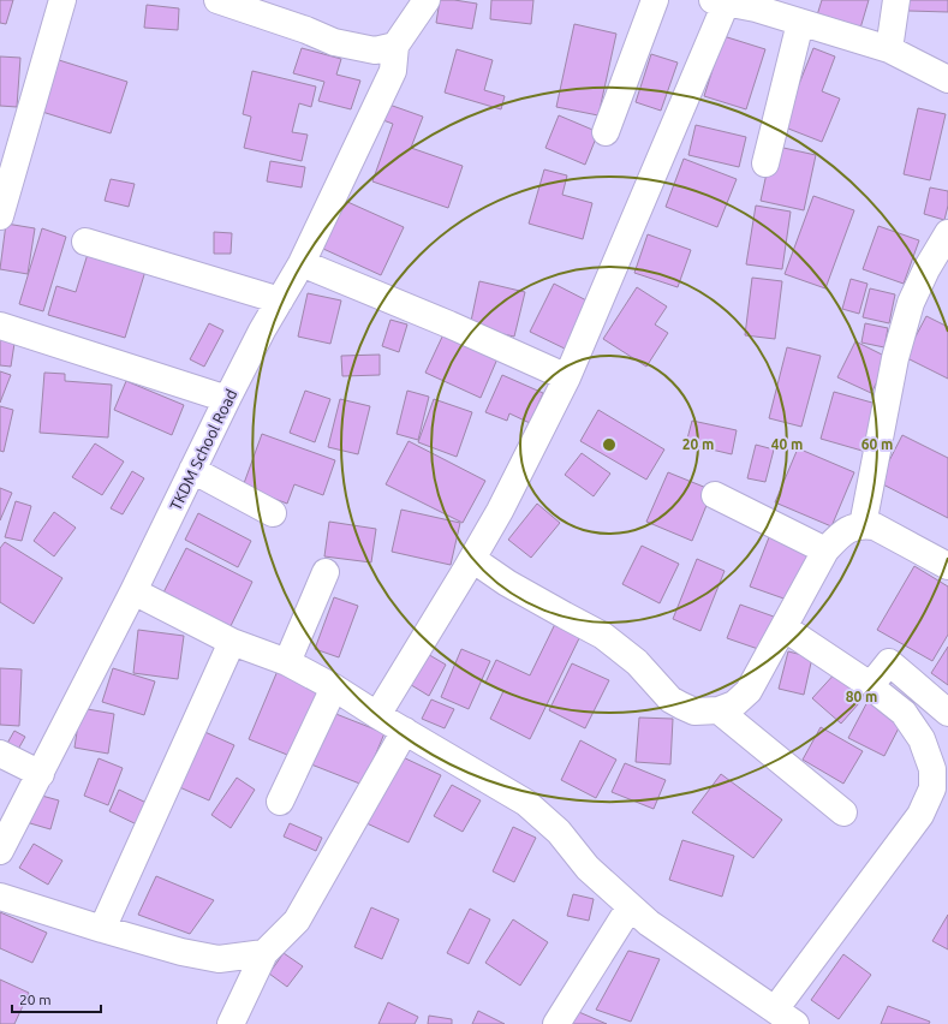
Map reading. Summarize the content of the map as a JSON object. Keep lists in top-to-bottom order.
{
  "streets": {
    "street": ["TKDM School Road"]
  },
  "scale_bar": "20 m",
  "rings": [
    "20 m",
    "40 m",
    "60 m",
    "80 m"
  ]
}
